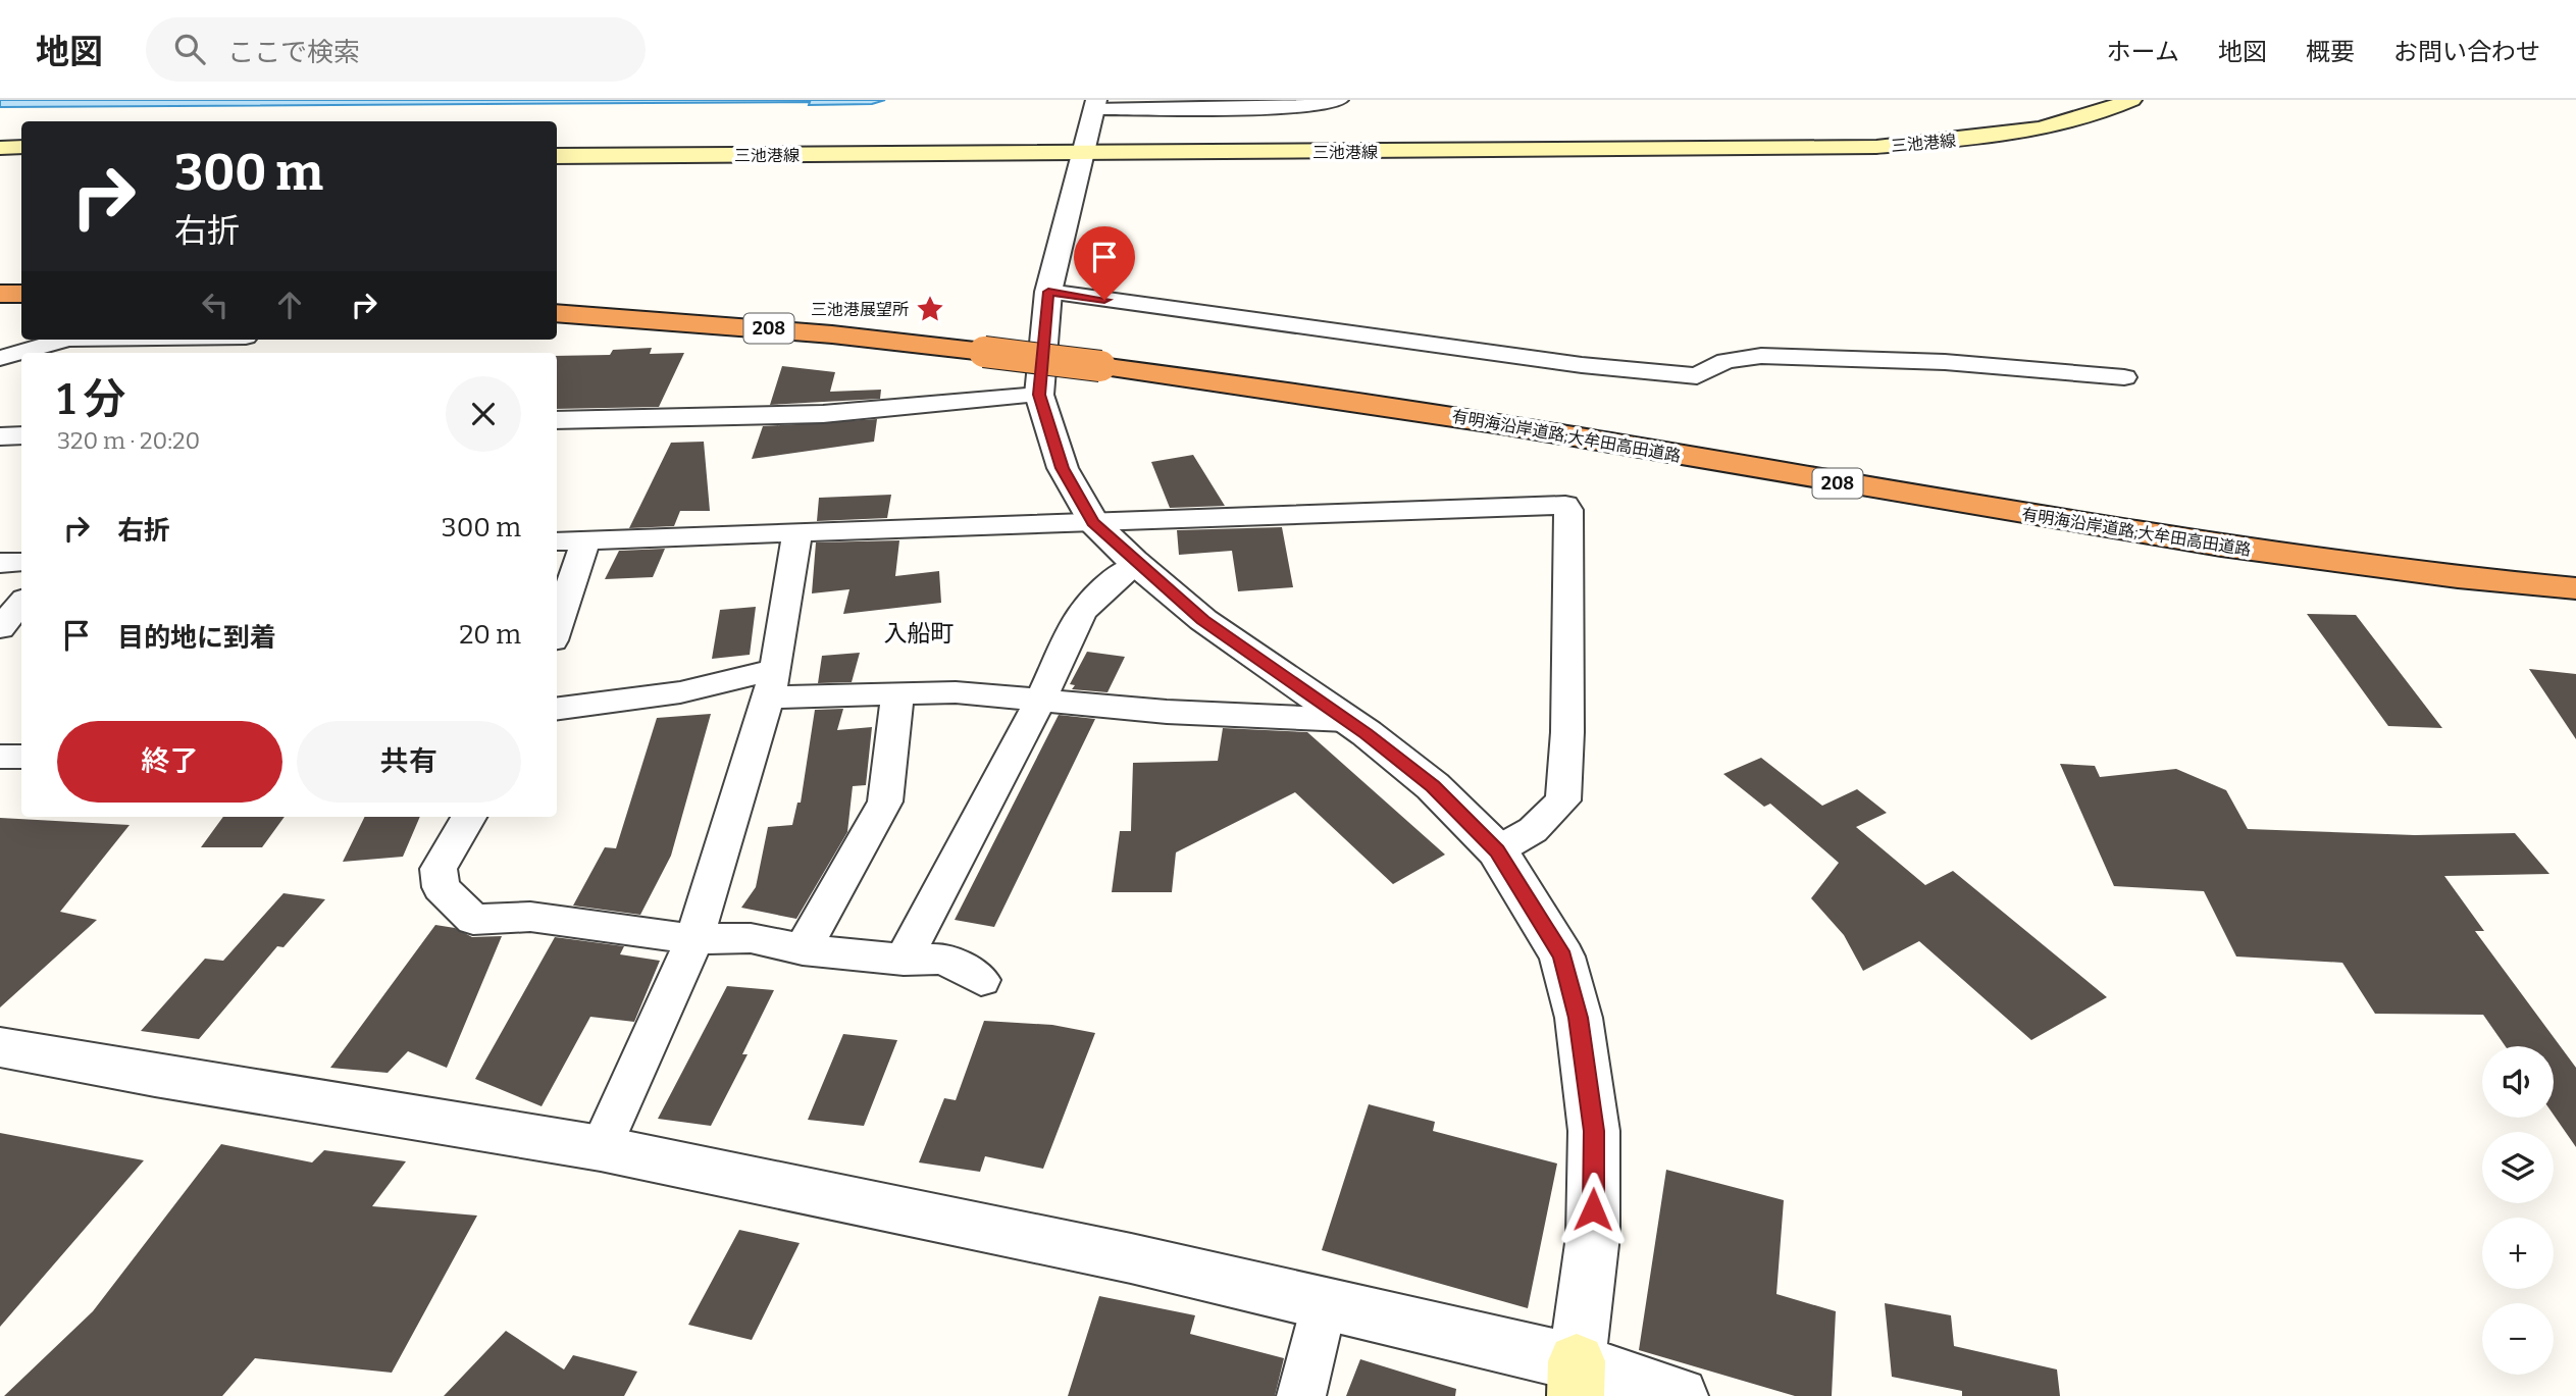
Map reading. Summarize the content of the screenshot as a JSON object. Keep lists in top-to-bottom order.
{
  "streets": {
    "highway": ["208", "有明海沿岸道路;大牟田高田道路"],
    "main road": ["三池港線"]
  },
  "districts": ["入船町"],
  "places": {
    "place": ["三池港展望所"]
  },
  "page": {
    "header": "地図",
    "search": "ここで検索",
    "nav": [
      "ホーム",
      "地図",
      "概要",
      "お問い合わせ"
    ],
    "turn": ["300 m", "右折"],
    "heading": ["1 分", "320 m · 20:20"],
    "list": [
      {
        "name": "右折",
        "value": "300 m"
      },
      {
        "name": "目的地に到着",
        "value": "20 m"
      }
    ],
    "buttons": ["終了", "共有"],
    "map_buttons": ["+", "−"]
  }
}
